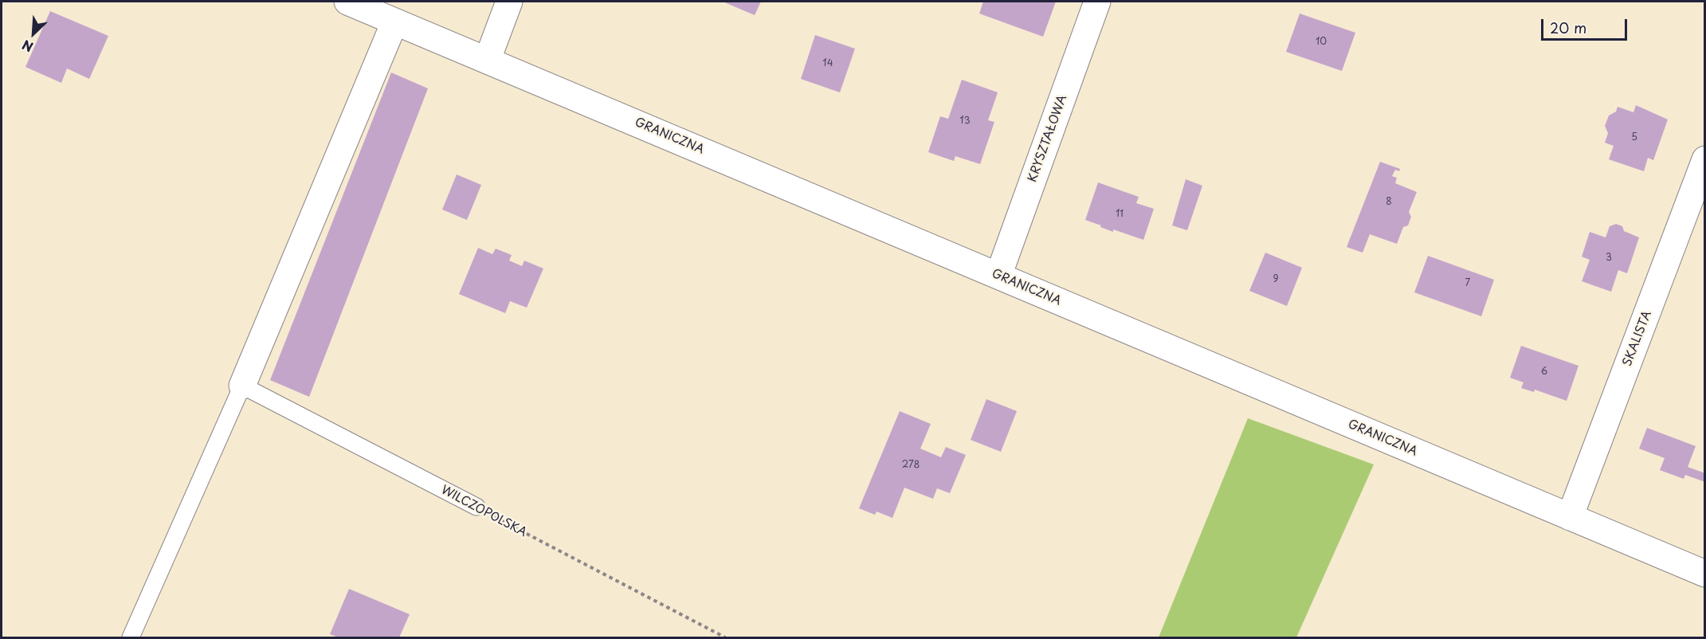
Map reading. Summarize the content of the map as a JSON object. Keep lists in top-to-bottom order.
{
  "streets": {
    "street": ["GRANICZNA", "KRYSZTAŁOWA", "SKALISTA"],
    "lane": ["WILCZOPOLSKA"]
  },
  "crossings": [
    ["GRANICZNA", "KRYSZTAŁOWA"],
    ["GRANICZNA", "SKALISTA"]
  ],
  "house_numbers": [
    "10",
    "14",
    "13",
    "5",
    "8",
    "11",
    "3",
    "9",
    "7",
    "6",
    "278"
  ],
  "scale_bar": "20 m",
  "north": "bottom left"
}
